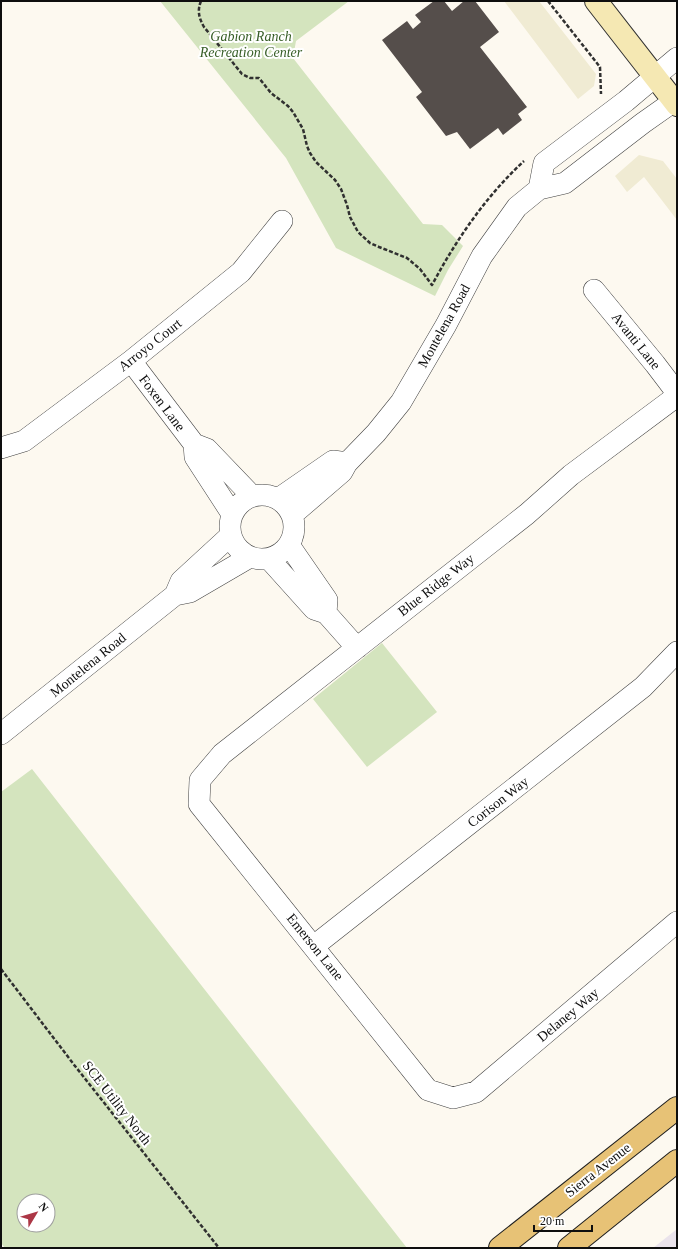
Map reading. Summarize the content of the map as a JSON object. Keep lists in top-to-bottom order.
{
  "streets": {
    "main road": ["Sierra Avenue"],
    "street": [
      "Montelena Road",
      "Avanti Lane",
      "Arroyo Court",
      "Foxen Lane",
      "Blue Ridge Way",
      "Corison Way",
      "Emerson Lane",
      "Delaney Way"
    ],
    "path": ["SCE Utility North"]
  },
  "crossings": [
    ["Montelena Road", "Foxen Lane"],
    ["Avanti Lane", "Blue Ridge Way"],
    ["Arroyo Court", "Foxen Lane"],
    ["Blue Ridge Way", "Emerson Lane"],
    ["Corison Way", "Emerson Lane"],
    ["Emerson Lane", "Delaney Way"]
  ],
  "parks": ["Gabion Ranch Recreation Center"],
  "scale_bar": "20 m",
  "north": "top right"
}
